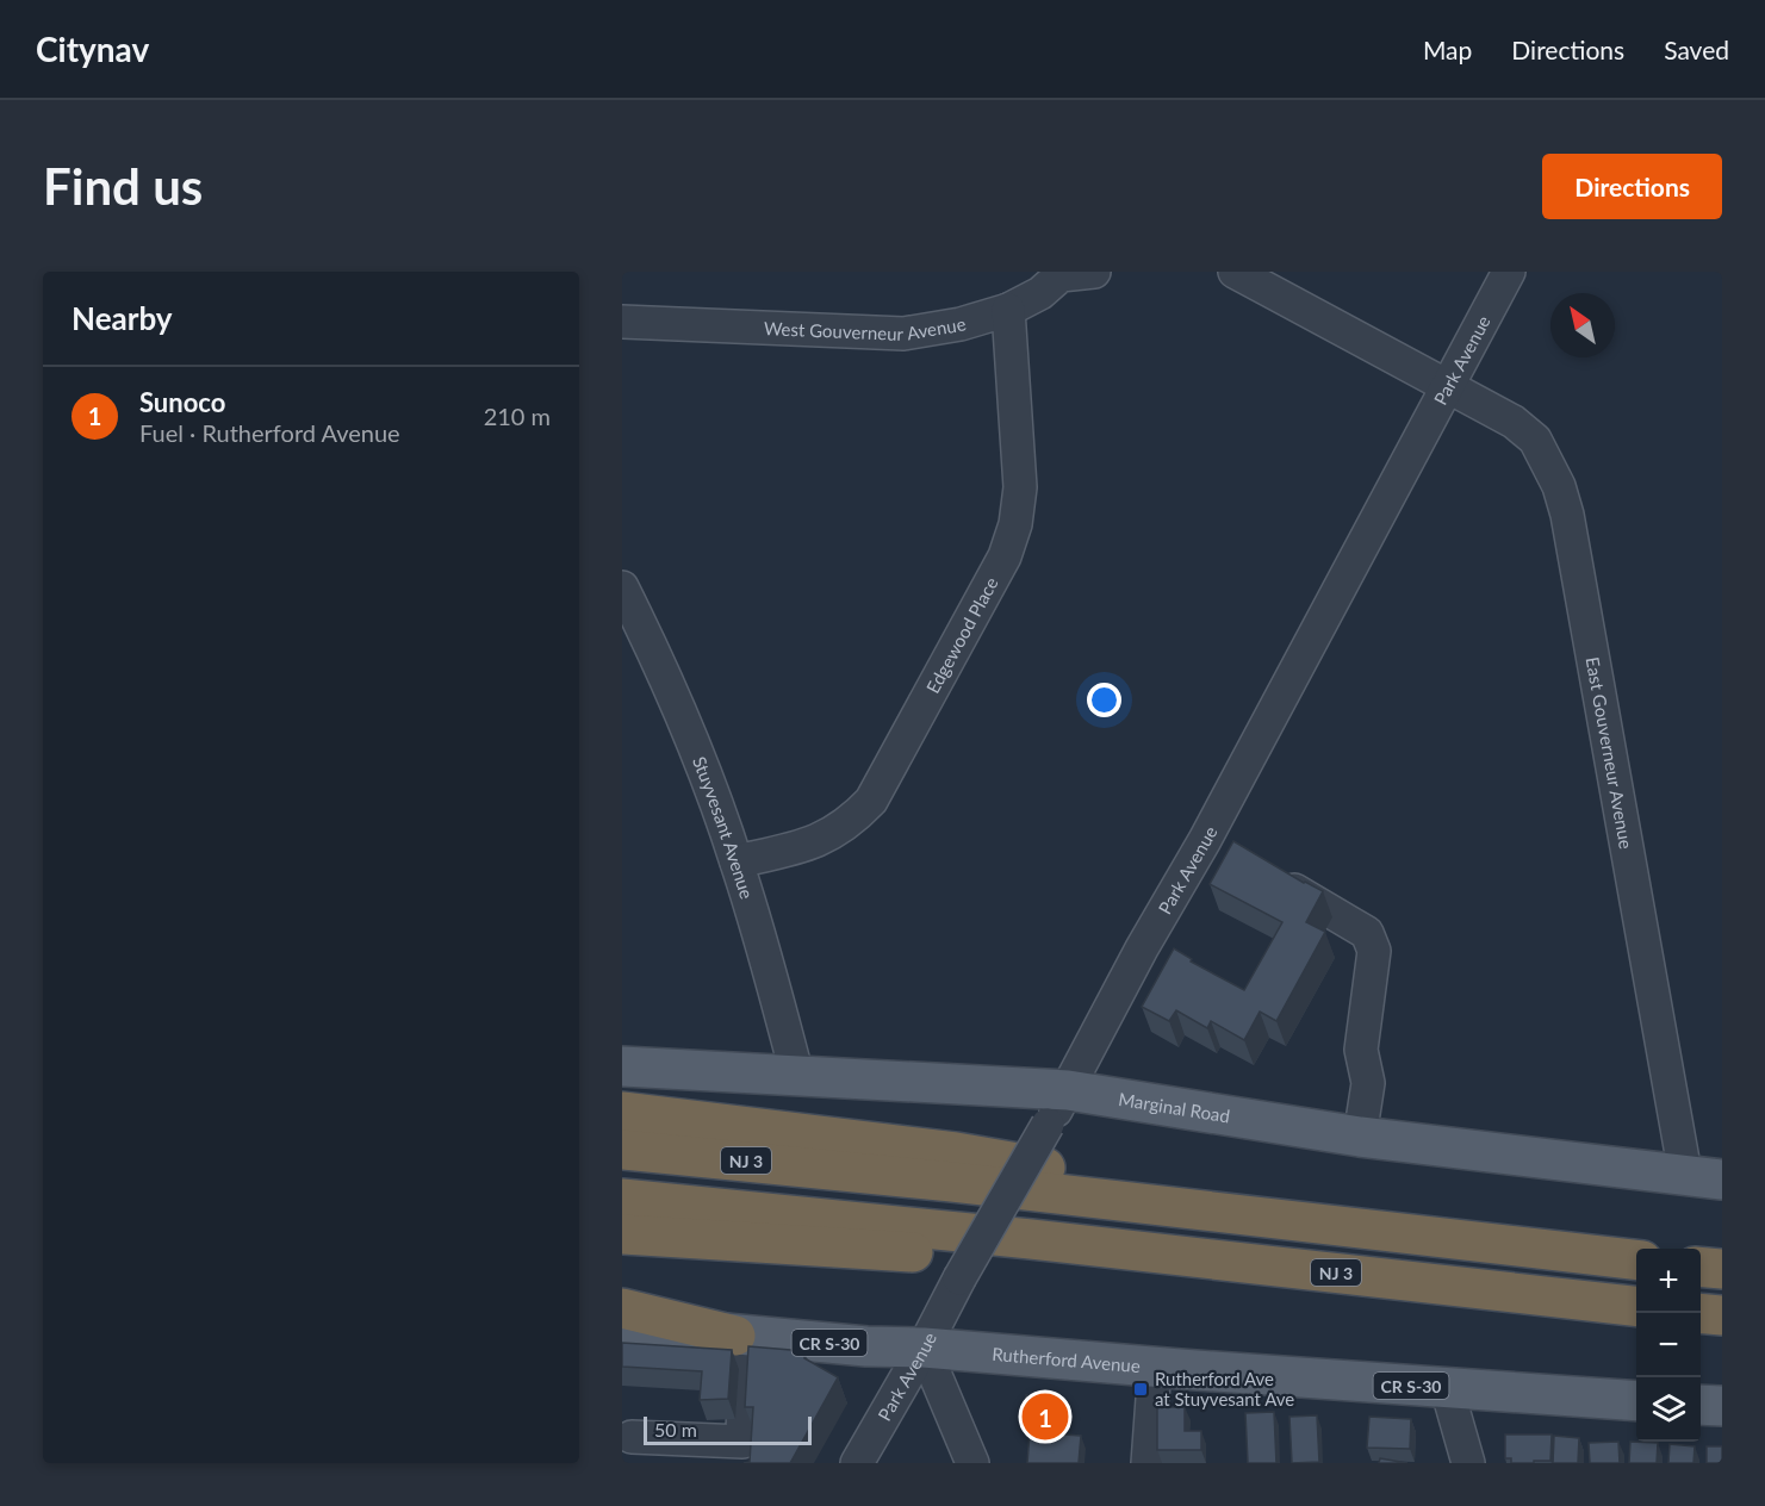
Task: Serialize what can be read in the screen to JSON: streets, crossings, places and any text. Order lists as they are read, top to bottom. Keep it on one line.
{"streets":{"highway":["NJ 3"],"main road":["Marginal Road","CR S-30","Rutherford Avenue"],"street":["West Gouverneur Avenue","Park Avenue","Edgewood Place","East Gouverneur Avenue","Stuyvesant Avenue"]},"crossings":[["West Gouverneur Avenue","Edgewood Place"],["Park Avenue","East Gouverneur Avenue"],["Park Avenue","Marginal Road"],["Park Avenue","Rutherford Avenue"],["Edgewood Place","Stuyvesant Avenue"],["East Gouverneur Avenue","Marginal Road"],["Stuyvesant Avenue","Marginal Road"]],"places":{"transit":["Rutherford Ave at Stuyvesant Ave"]},"scale_bar":"50 m","north":"top left","page":{"header":"Citynav","nav":["Map","Directions","Saved"],"buttons":"Directions","title":"Find us","heading":"Nearby","list":[{"mark":"1","name":"Sunoco","note":"Fuel · Rutherford Avenue","value":"210 m"}],"map_buttons":["+","−"],"pins":"1","scale":"50 m"}}
